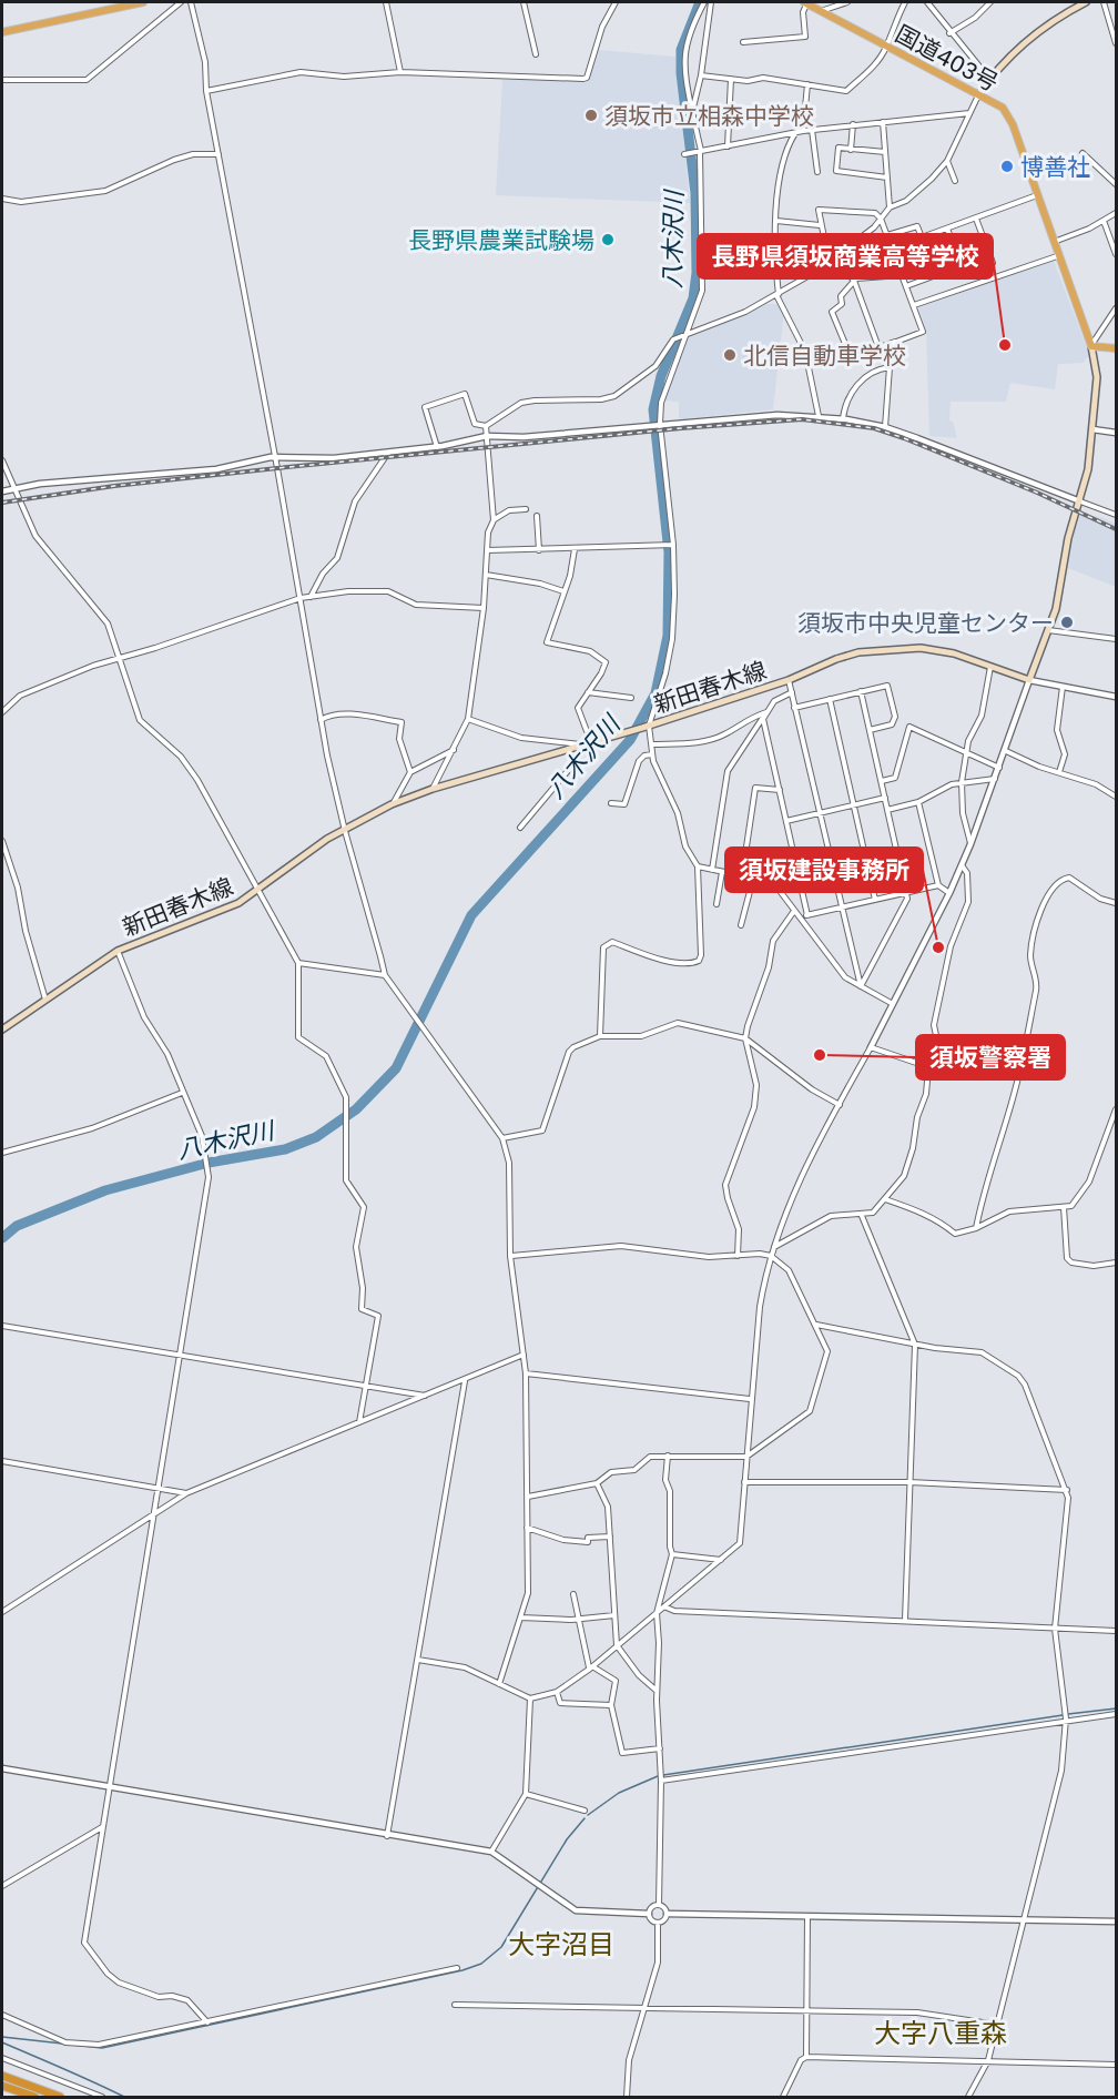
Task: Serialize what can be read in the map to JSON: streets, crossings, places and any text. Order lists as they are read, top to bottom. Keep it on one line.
{"streets":{"highway":["国道403号"],"main road":["新田春木線"]},"districts":["大字沼目","大字八重森"],"water":["八木沢川"],"places":["須坂市立相森中学校","博善社","長野県農業試験場","長野県須坂商業高等学校","北信自動車学校","須坂市中央児童センター","須坂建設事務所","須坂警察署"]}
